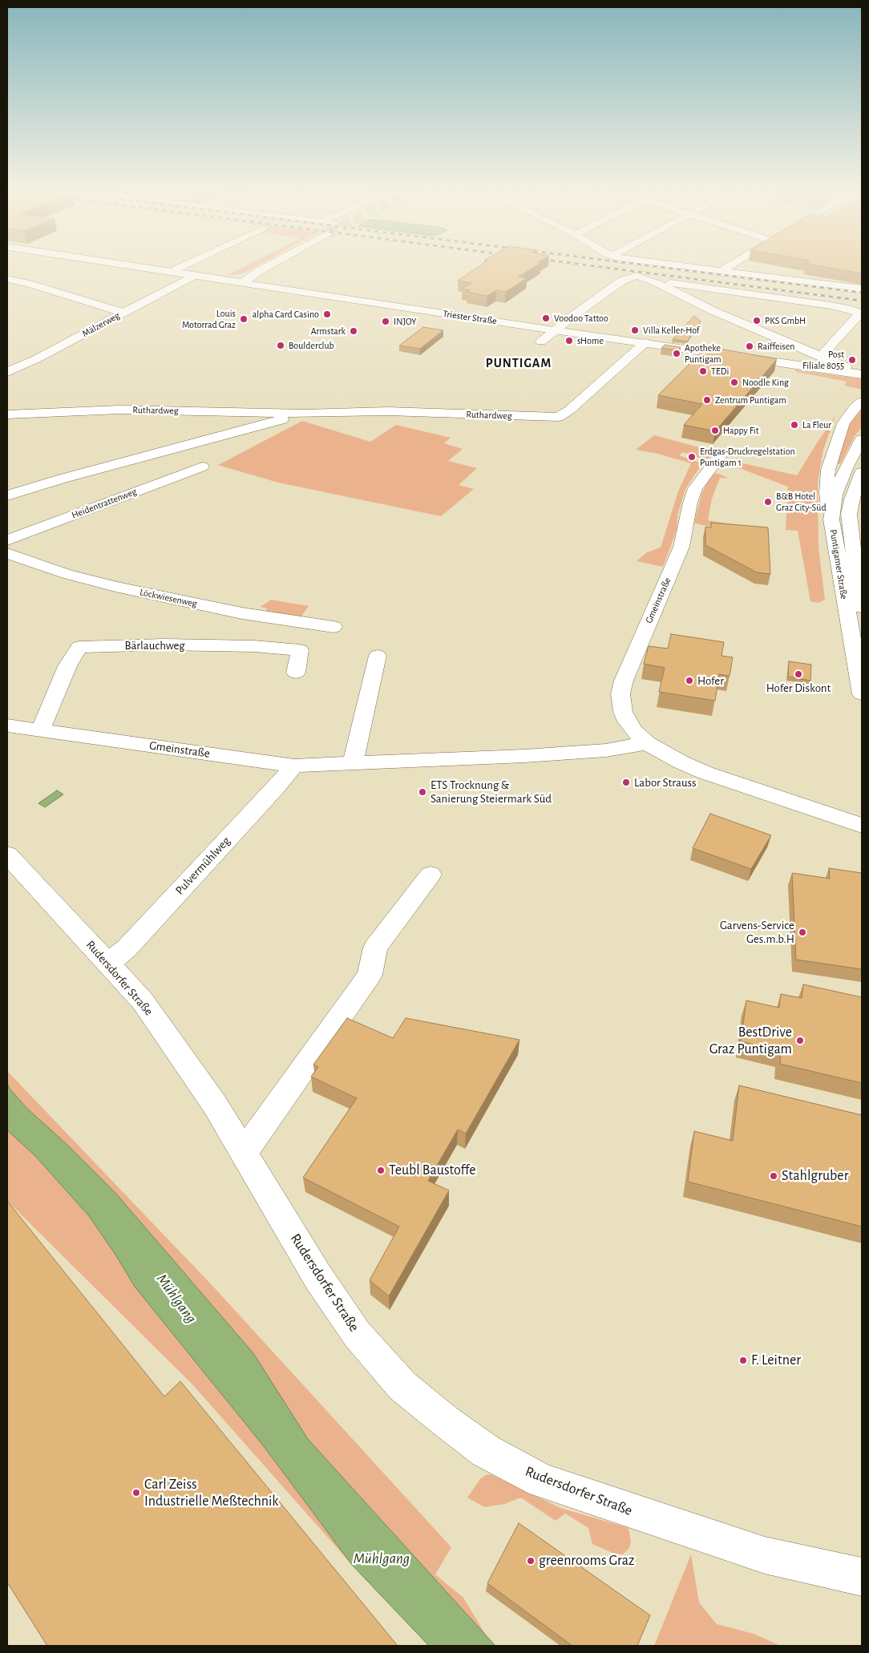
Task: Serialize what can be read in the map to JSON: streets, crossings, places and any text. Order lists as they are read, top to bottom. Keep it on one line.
{"streets":{"street":["Triester Straße","Mälzerweg","Ruthardweg","Heidentrattenweg","Puntigamer Straße","Löckwiesenweg","Gmeinstraße","Bärlauchweg","Pulvermühlweg","Rudersdorfer Straße"]},"crossings":[["Triester Straße","Mälzerweg"],["Triester Straße","Ruthardweg"],["Gmeinstraße","Bärlauchweg"],["Gmeinstraße","Pulvermühlweg"],["Pulvermühlweg","Rudersdorfer Straße"]],"districts":["PUNTIGAM"],"water":["Mühlgang"],"places":["alpha Card Casino","Voodoo Tattoo","Louis Motorrad Graz","PKS GmbH","INJOY","Villa Keller-Hof","Armstark","sHome","Boulderclub","Raiffeisen","Apotheke Puntigam","Post Filiale 8055","TEDi","Noodle King","Zentrum Puntigam","La Fleur","Happy Fit","Erdgas-Druckregelstation Puntigam 1","B&B Hotel Graz City-Süd","Hofer Diskont","Hofer","Labor Strauss","ETS Trocknung & Sanierung Steiermark Süd","Garvens-Service Ges.m.b.H","BestDrive Graz Puntigam","Teubl Baustoffe","Stahlgruber","F. Leitner","Carl Zeiss Industrielle Meßtechnik","greenrooms Graz"]}
